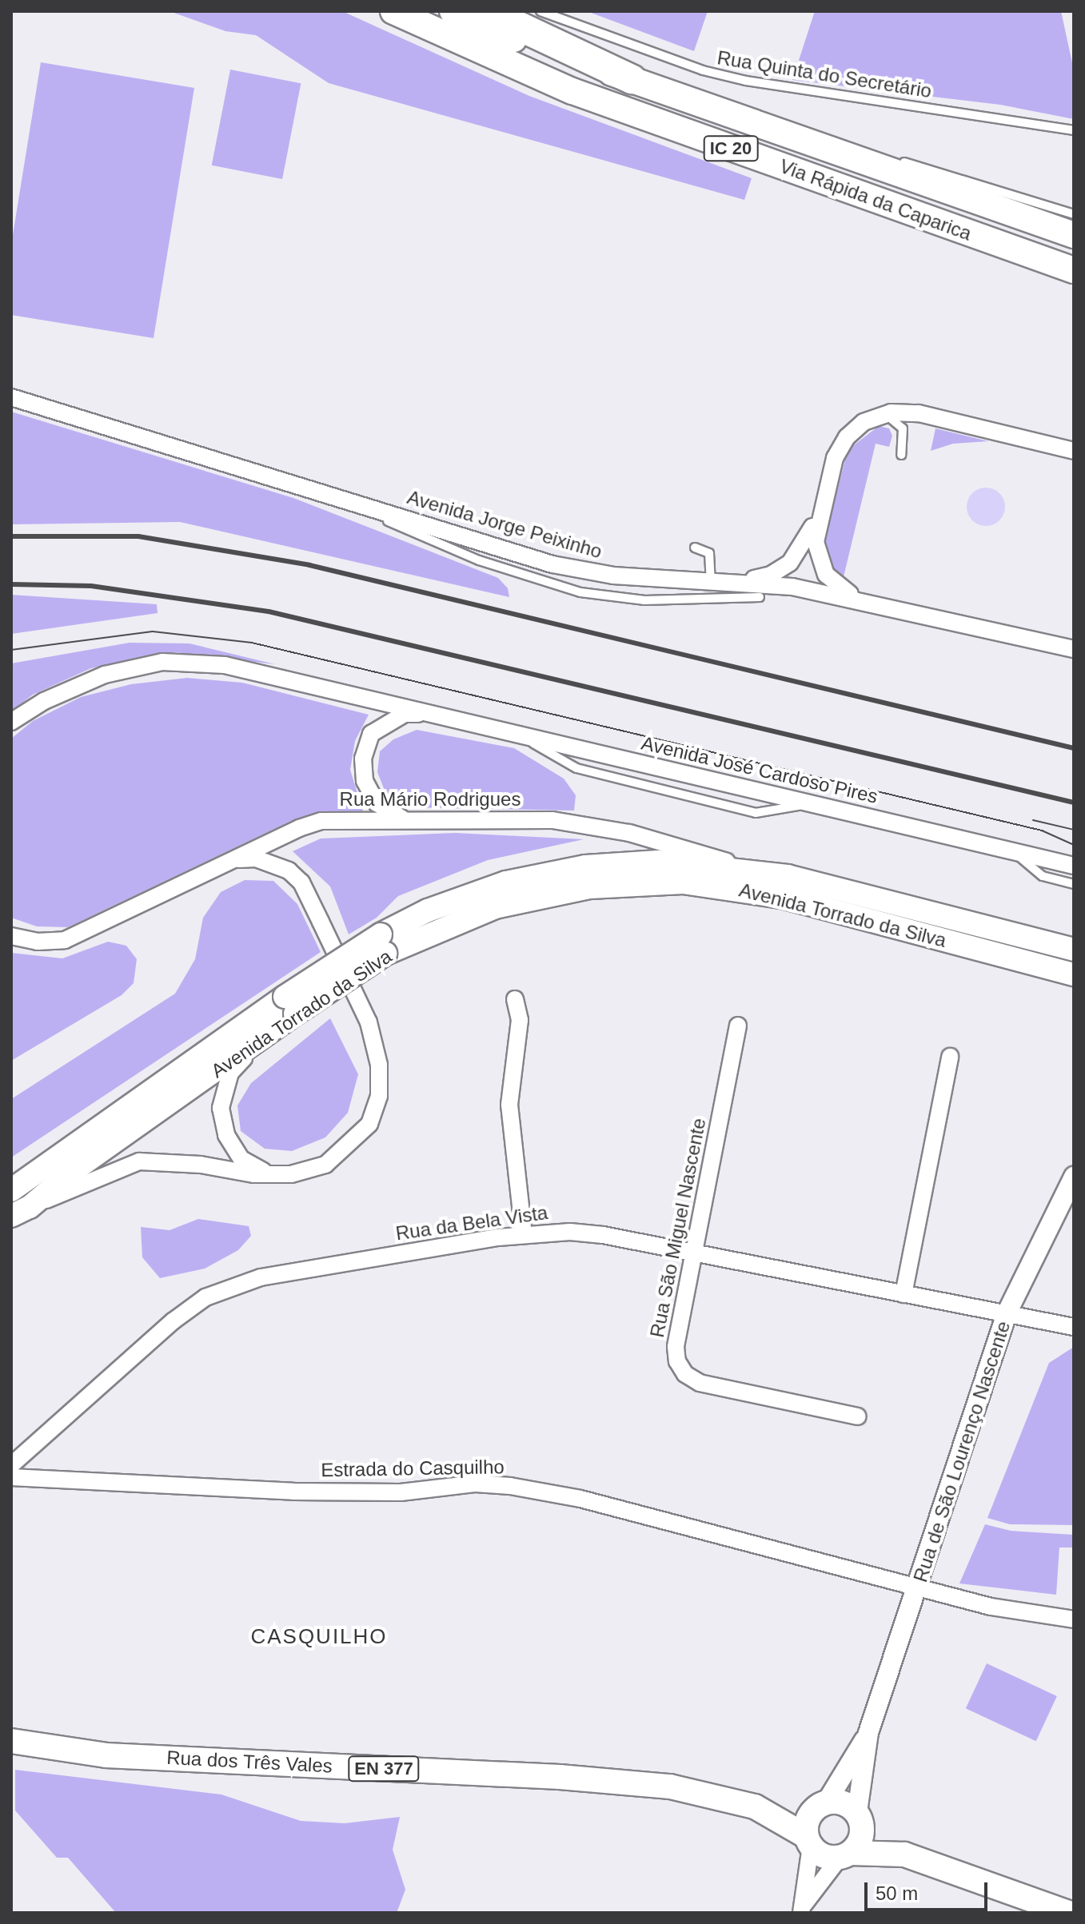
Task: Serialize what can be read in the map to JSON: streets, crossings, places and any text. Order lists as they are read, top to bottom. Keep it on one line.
{"streets":{"highway":["IC 20","Via Rápida da Caparica"],"main road":["Avenida Torrado da Silva","Rua dos Três Vales","EN 377"],"street":["Avenida Jorge Peixinho","Avenida José Cardoso Pires","Rua Mário Rodrigues","Rua da Bela Vista","Rua São Miguel Nascente","Rua de São Lourenço Nascente","Estrada do Casquilho"],"lane":["Rua Quinta do Secretário"]},"crossings":[["Avenida José Cardoso Pires","Rua Mário Rodrigues"],["Rua Mário Rodrigues","Avenida Torrado da Silva"],["Rua da Bela Vista","Rua São Miguel Nascente"],["Rua da Bela Vista","Rua de São Lourenço Nascente"],["Rua de São Lourenço Nascente","Estrada do Casquilho"],["Rua de São Lourenço Nascente","Rua dos Três Vales"]],"districts":["CASQUILHO"],"scale_bar":"50 m"}
